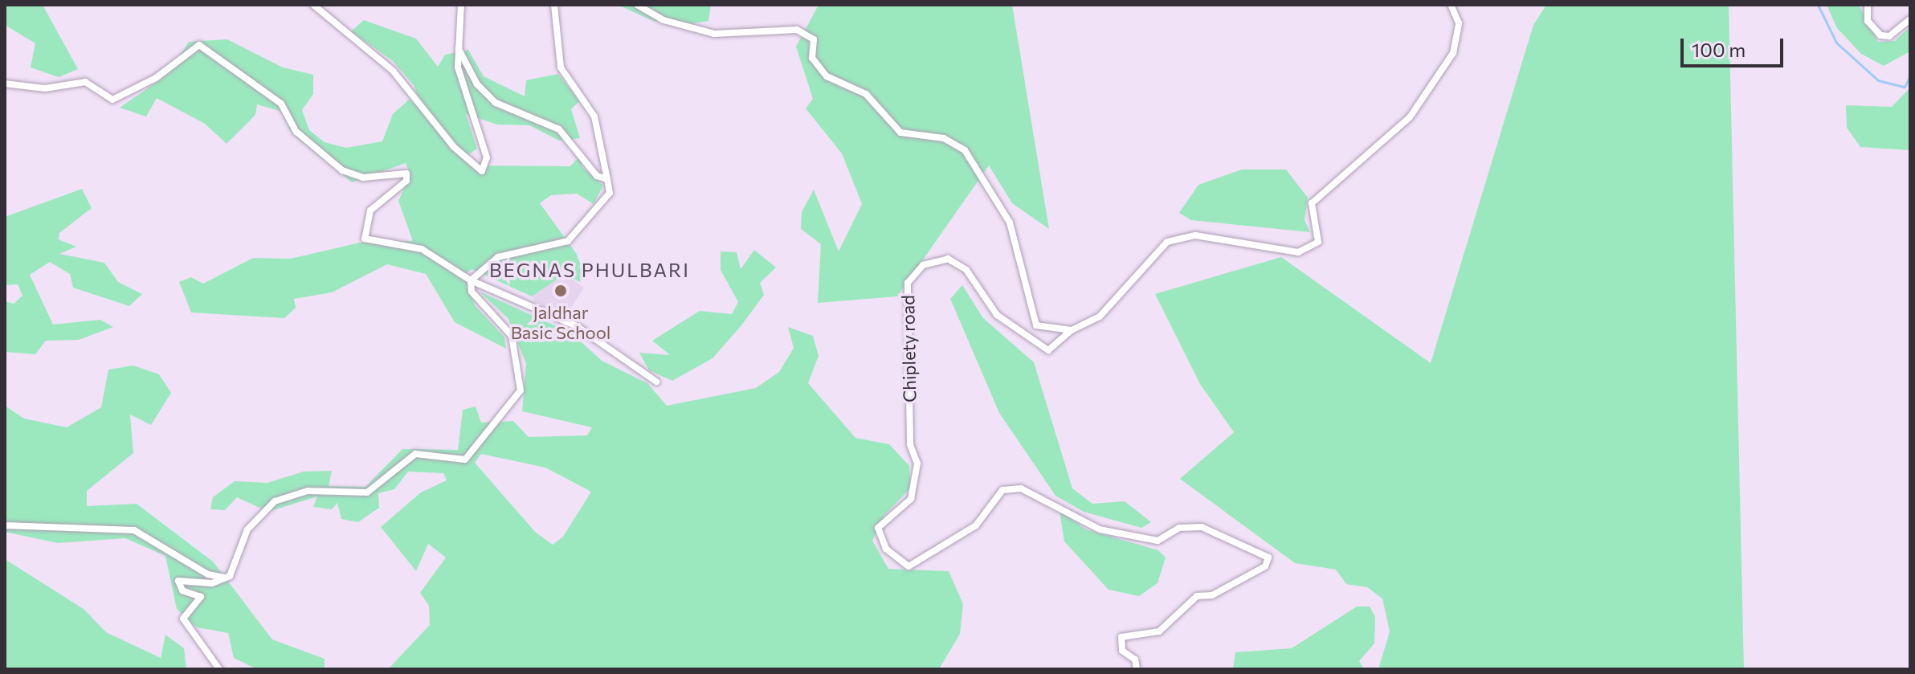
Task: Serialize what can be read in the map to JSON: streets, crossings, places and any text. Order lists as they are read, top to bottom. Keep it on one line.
{"streets":{"street":["Chiplety road"]},"districts":["BEGNAS PHULBARI"],"places":["Jaldhar Basic School"],"scale_bar":"100 m"}
